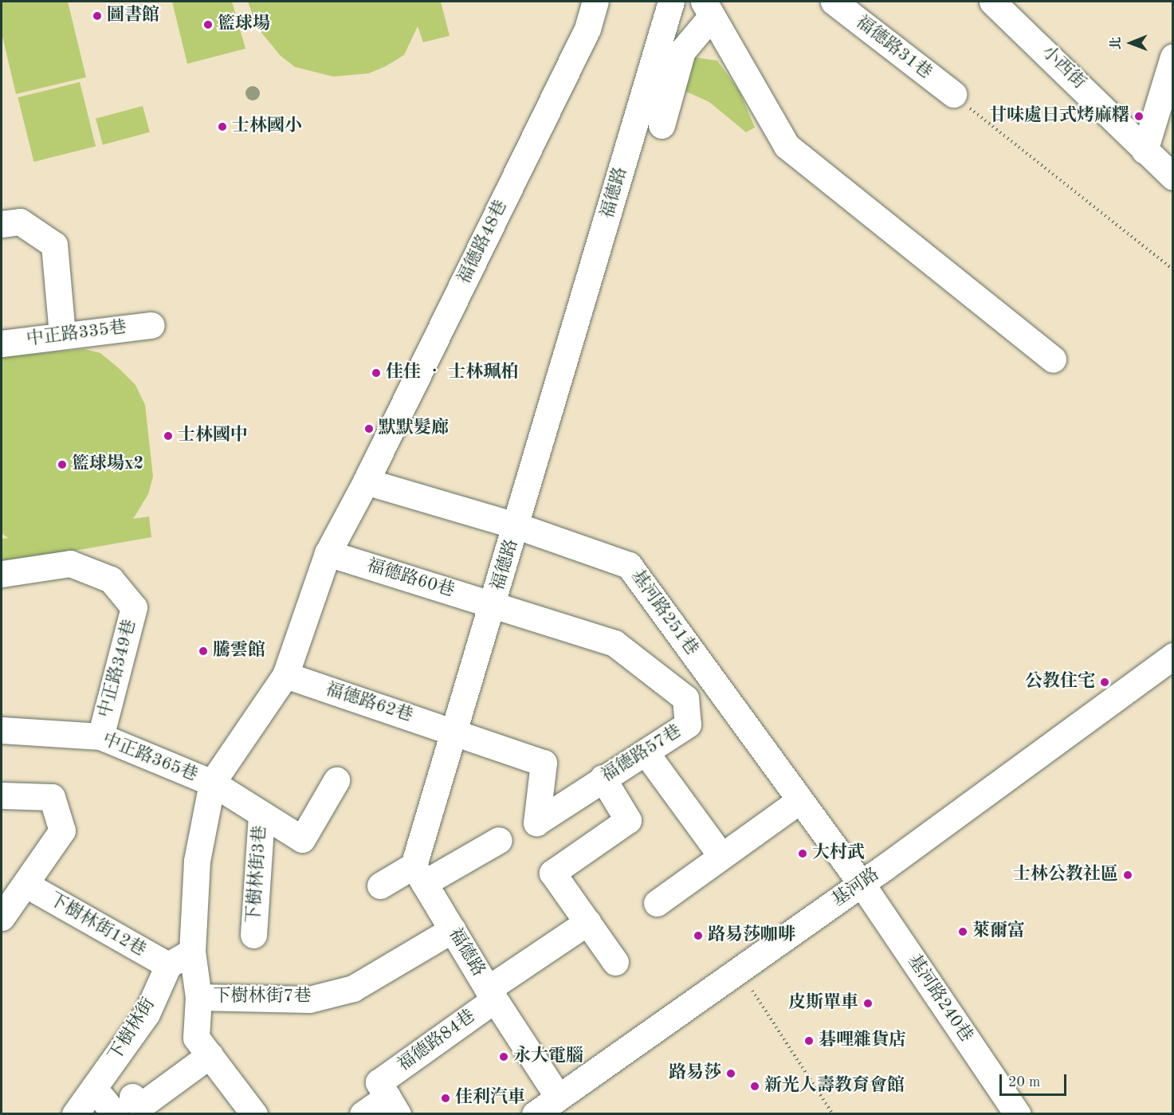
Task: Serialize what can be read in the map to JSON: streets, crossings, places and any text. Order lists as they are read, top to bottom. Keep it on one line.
{"streets":{"street":["福德路31巷","小西街","福德路","福德路48巷","中正路335巷","福德路60巷","基河路251巷","中正路349巷","福德路62巷","福德路57巷","中正路365巷","下樹林街3巷","基河路","下樹林街12巷","下樹林街7巷","基河路240巷","下樹林街","福德路84巷"]},"crossings":[["福德路","福德路60巷"],["福德路","基河路251巷"],["福德路","福德路62巷"],["福德路","福德路57巷"],["福德路","基河路"],["福德路","下樹林街7巷"],["福德路","福德路84巷"],["福德路48巷","基河路251巷"],["福德路60巷","福德路57巷"],["基河路251巷","基河路"],["基河路251巷","基河路240巷"],["中正路349巷","中正路365巷"],["福德路62巷","福德路57巷"],["中正路365巷","下樹林街3巷"],["基河路","基河路240巷"],["下樹林街12巷","下樹林街"]],"places":["圖書館","籃球場","甘味處日式烤麻糬","士林國小","佳佳 ‧ 士林珮柏","默默髮廊","士林國中","籃球場x2","騰雲館","公教住宅","大村武","士林公教社區","萊爾富","路易莎咖啡","皮斯單車","碁哩雜貨店","永大電腦","路易莎","新光人壽教育會館","佳利汽車"],"scale_bar":"20 m","north":"left"}
